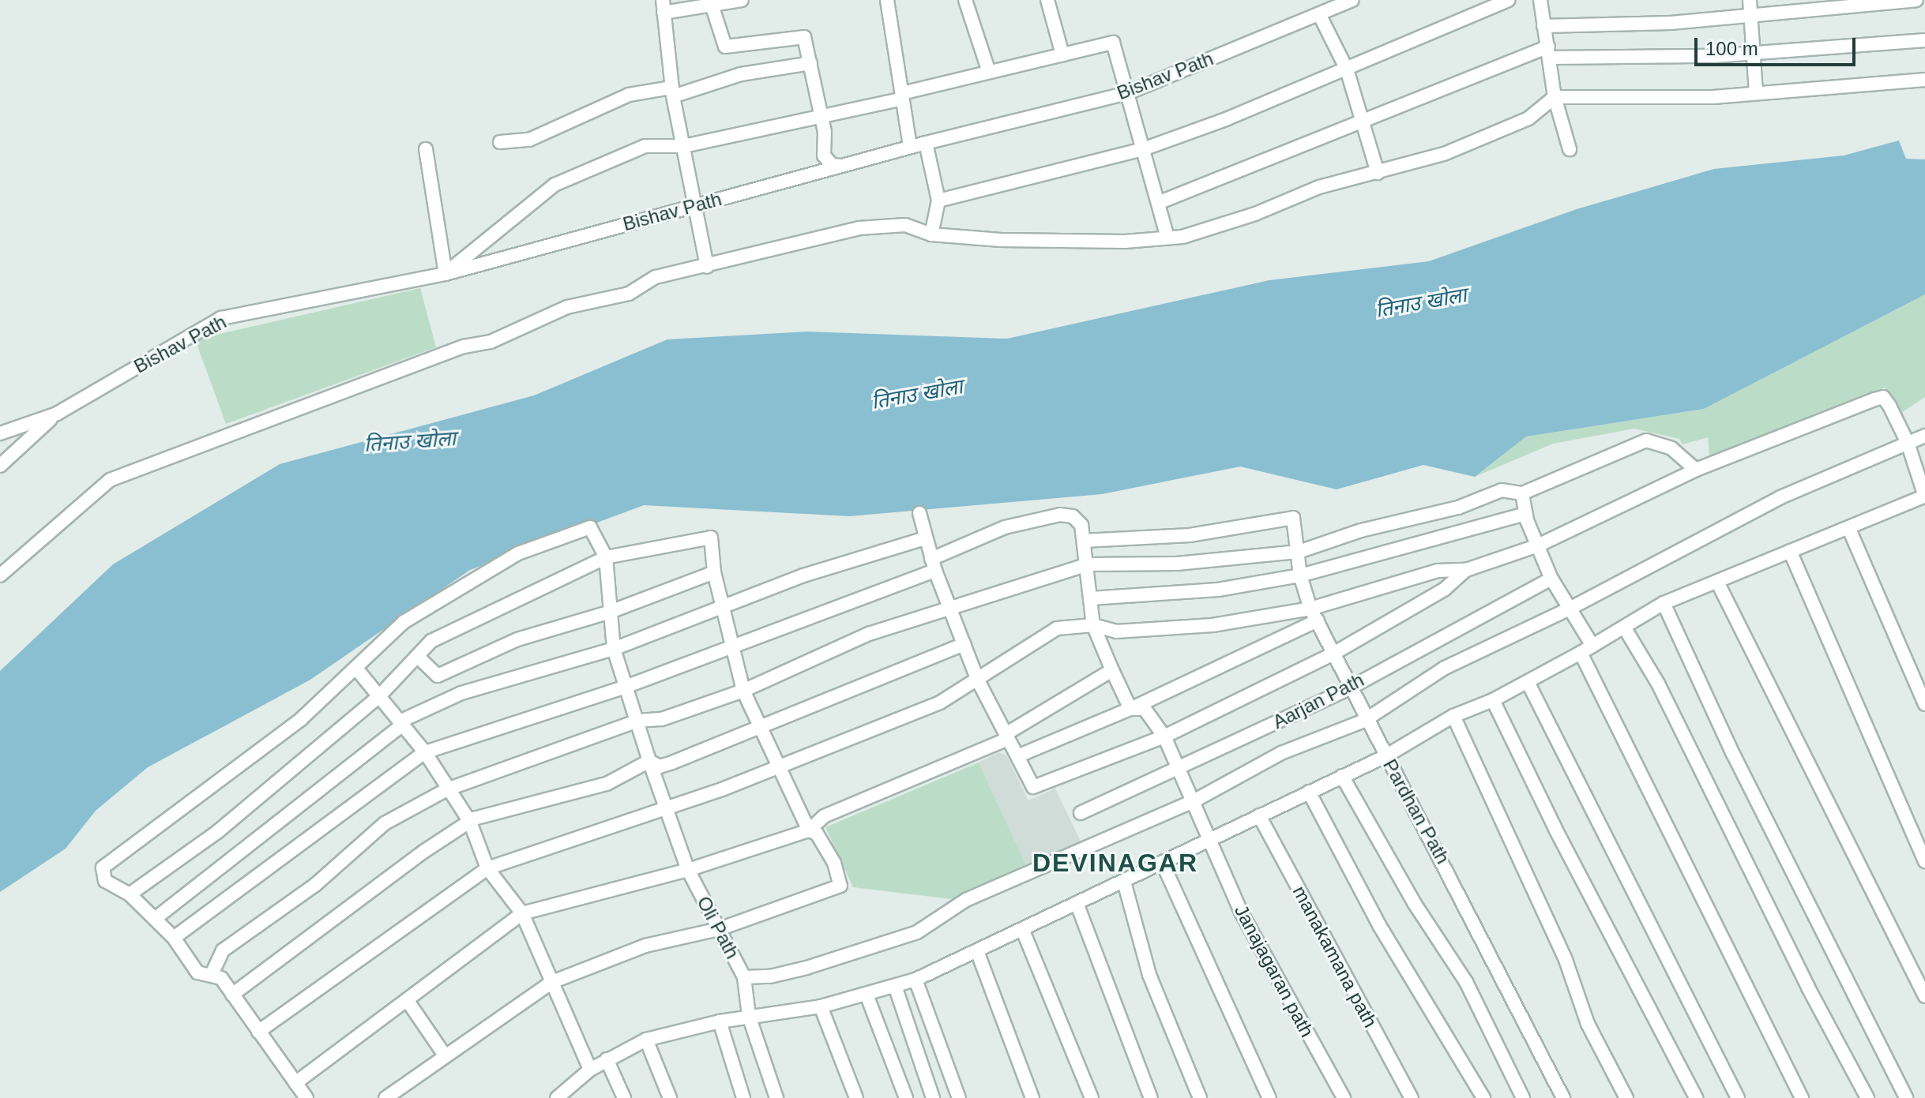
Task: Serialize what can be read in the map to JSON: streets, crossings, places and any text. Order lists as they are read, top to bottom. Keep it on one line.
{"streets":{"street":["Bishav Path","Aarjan Path","Pardhan Path","Oli Path","manakamana path","Janajagaran path"]},"crossings":[["Aarjan Path","Pardhan Path"],["Aarjan Path","Janajagaran path"]],"districts":["DEVINAGAR"],"water":["तिनाउ खोला"],"scale_bar":"100 m"}
